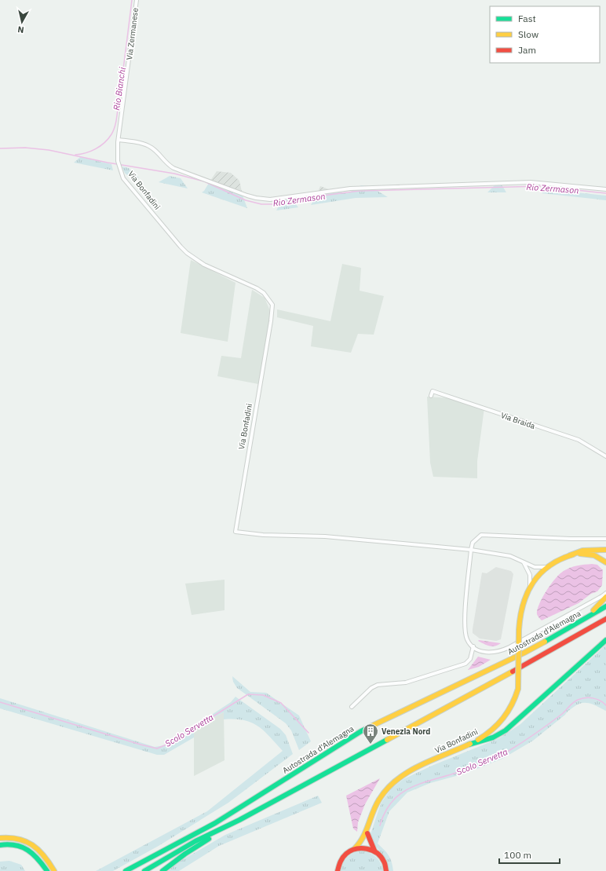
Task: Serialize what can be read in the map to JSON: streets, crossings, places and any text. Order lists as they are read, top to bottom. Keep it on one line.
{"streets":{"main road":["Via Bonfadini","Autostrada d'Alemagna"],"street":["Via Zermanese","Via Braida"]},"crossings":[["Via Zermanese","Via Bonfadini"]],"water":["Rio Bianchi","Rio Zermason","Scolo Servetta"],"places":{"building":["Venezia Nord"]},"legend":["Fast","Slow","Jam"],"scale_bar":"100 m","north":"bottom"}
